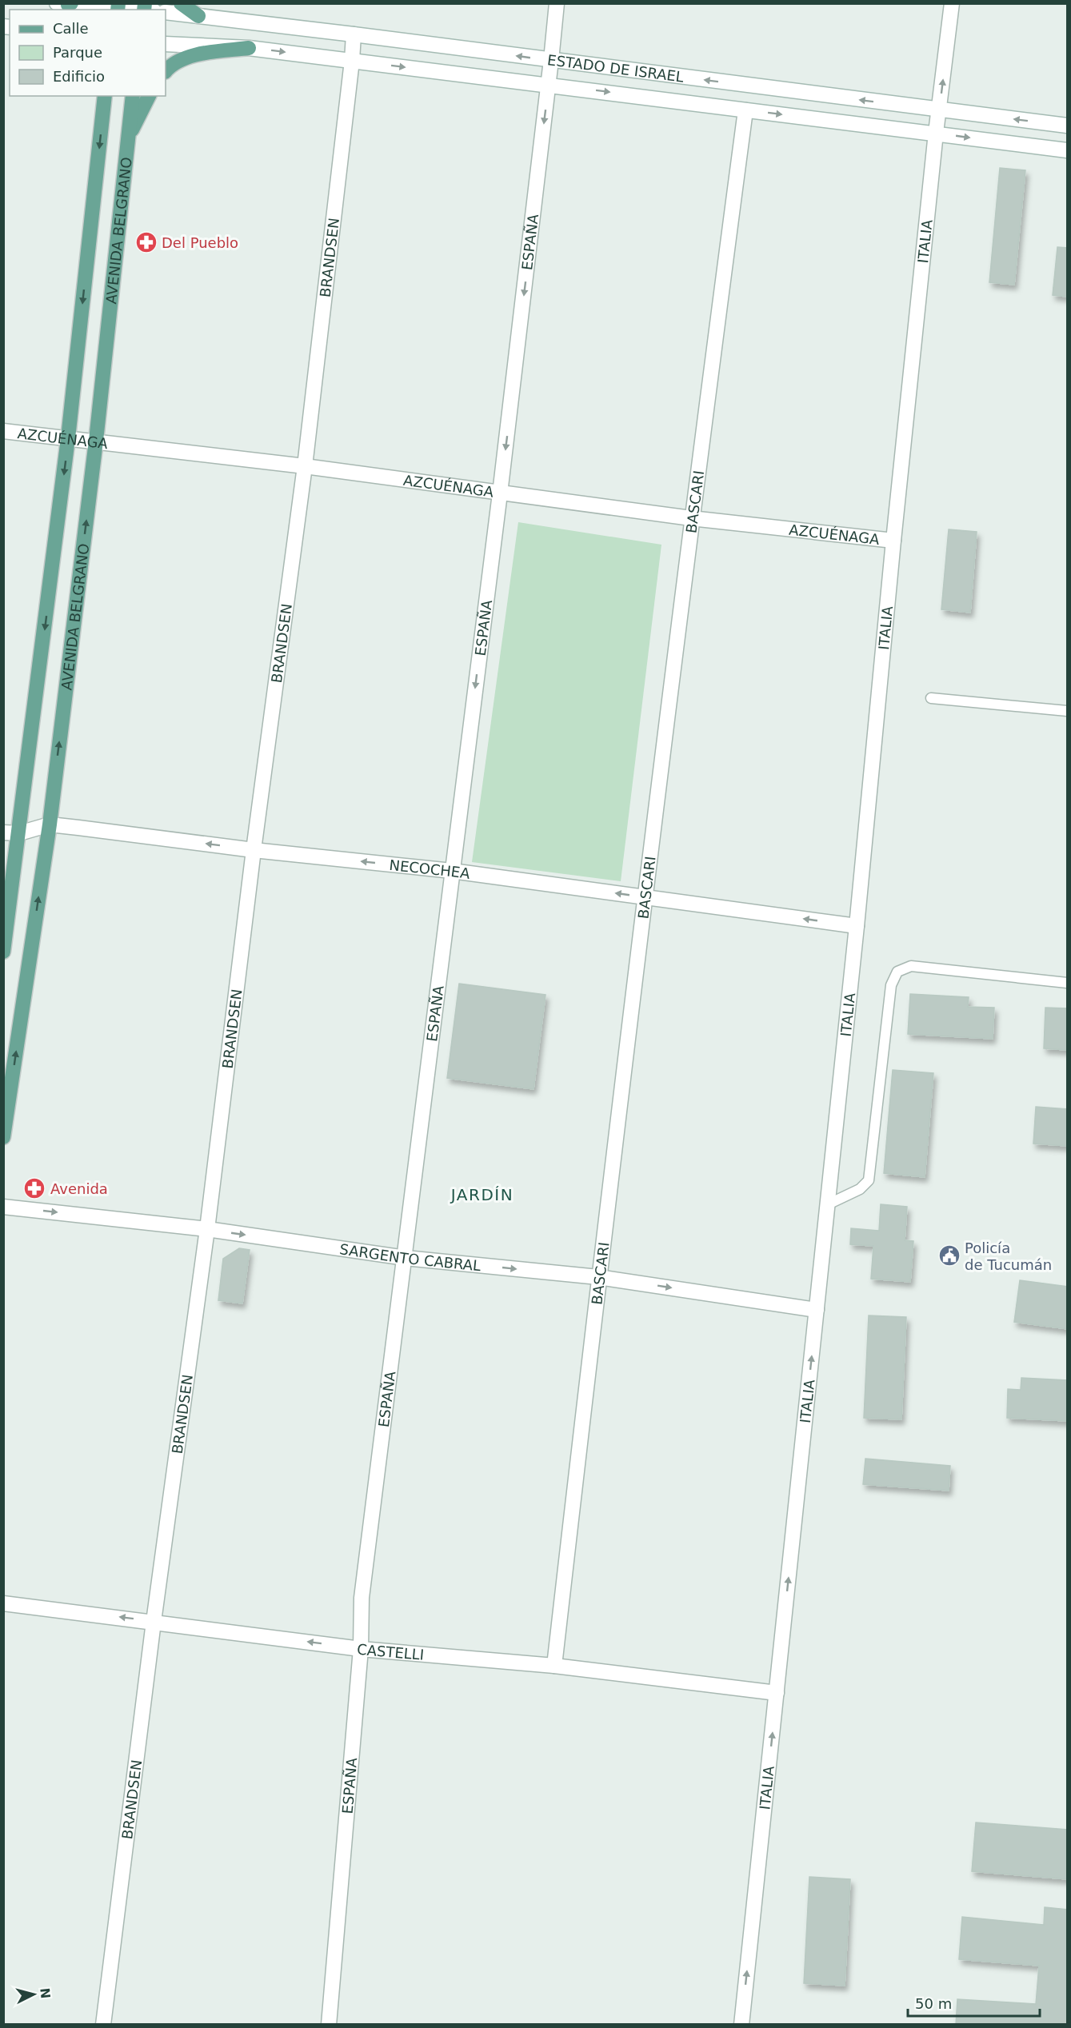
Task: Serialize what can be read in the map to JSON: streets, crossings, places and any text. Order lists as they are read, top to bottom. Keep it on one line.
{"streets":{"main road":["AVENIDA BELGRANO"],"street":["ESTADO DE ISRAEL","ITALIA","ESPAÑA","BRANDSEN","AZCUÉNAGA","BASCARI","NECOCHEA","SARGENTO CABRAL","CASTELLI"]},"crossings":[["ESTADO DE ISRAEL","ITALIA"],["ESTADO DE ISRAEL","ESPAÑA"],["ESTADO DE ISRAEL","BRANDSEN"],["ESTADO DE ISRAEL","BASCARI"],["AVENIDA BELGRANO","AZCUÉNAGA"],["AVENIDA BELGRANO","NECOCHEA"],["ITALIA","AZCUÉNAGA"],["ITALIA","NECOCHEA"],["ITALIA","SARGENTO CABRAL"],["ITALIA","CASTELLI"],["ESPAÑA","AZCUÉNAGA"],["ESPAÑA","NECOCHEA"],["ESPAÑA","SARGENTO CABRAL"],["ESPAÑA","CASTELLI"],["BRANDSEN","AZCUÉNAGA"],["BRANDSEN","NECOCHEA"],["BRANDSEN","SARGENTO CABRAL"],["BRANDSEN","CASTELLI"],["AZCUÉNAGA","BASCARI"],["BASCARI","NECOCHEA"],["BASCARI","SARGENTO CABRAL"],["BASCARI","CASTELLI"]],"one_way":["ITALIA","ESPAÑA","NECOCHEA","SARGENTO CABRAL","CASTELLI"],"districts":["JARDÍN"],"places":{"pharmacy":["Del Pueblo","Avenida"],"public building":["Policía de Tucumán"]},"legend":["Calle","Parque","Edificio"],"scale_bar":"50 m","north":"right"}
